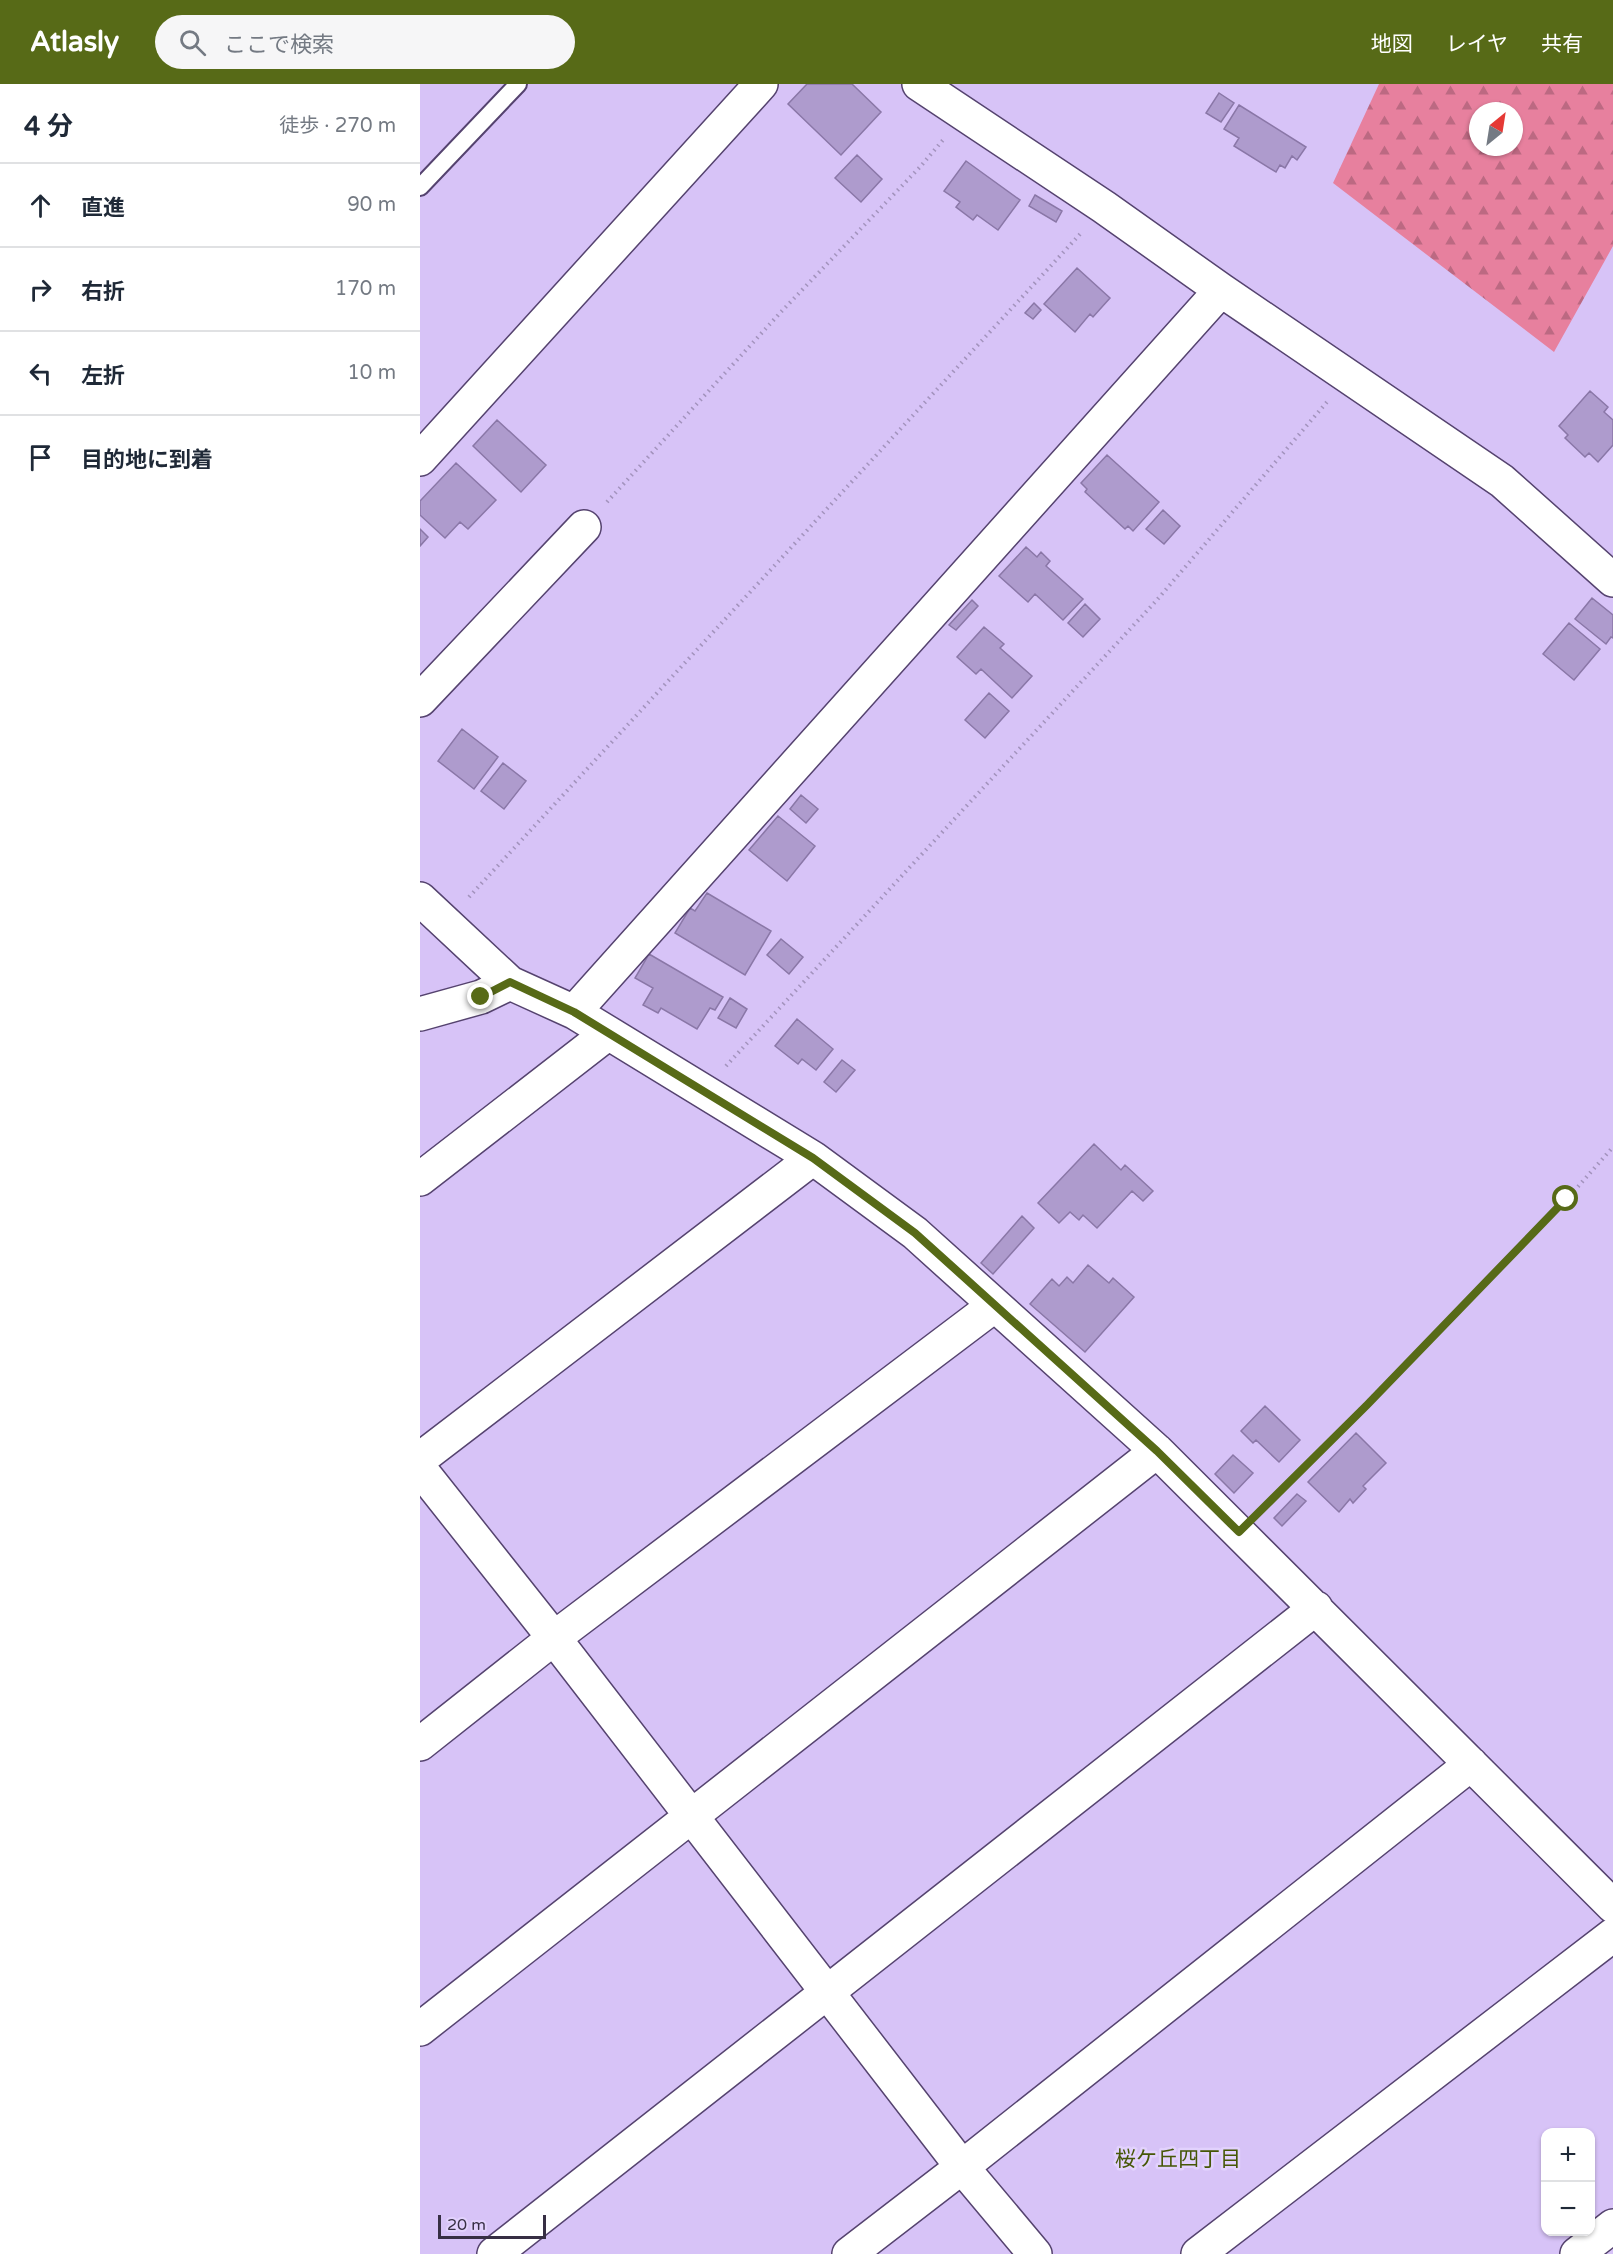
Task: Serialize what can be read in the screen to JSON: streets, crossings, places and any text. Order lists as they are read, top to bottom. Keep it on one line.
{"districts":["桜ケ丘四丁目"],"scale_bar":"20 m","north":"top right","page":{"header":"Atlasly","search":"ここで検索","nav":["地図","レイヤ","共有"],"heading":["4 分","徒歩 · 270 m"],"list":[["直進","90 m"],["右折","170 m"],["左折","10 m"],"目的地に到着"],"map_buttons":["+","−"],"scale":"20 m"}}
